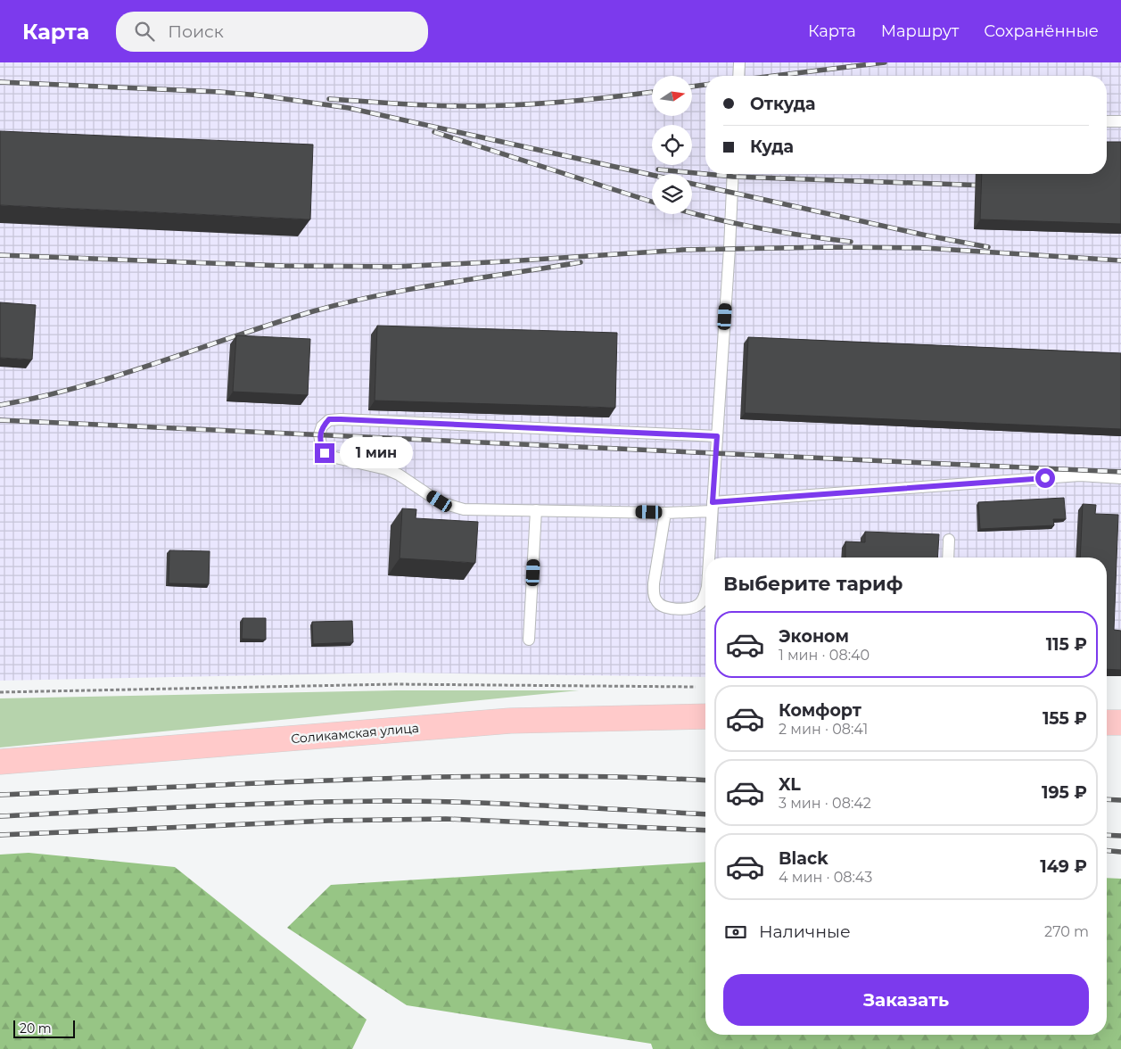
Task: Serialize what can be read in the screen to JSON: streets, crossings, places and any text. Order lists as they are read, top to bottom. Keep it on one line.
{"streets":{"main road":["Соликамская улица"]},"scale_bar":"20 m","north":"right","page":{"header":"Карта","search":"Поиск","nav":["Карта","Маршрут","Сохранённые"],"banner":["Откуда","Куда"],"bubble":"1 мин","heading":"Выберите тариф","list":[{"name":"Эконом","note":"1 мин · 08:40","value":"115 ₽"},{"name":"Комфорт","note":"2 мин · 08:41","value":"155 ₽"},{"name":"XL","note":"3 мин · 08:42","value":"195 ₽"},{"name":"Black","note":"4 мин · 08:43","value":"149 ₽"}],"pay":["Наличные","270 m"],"buttons":"Заказать","scale":"20 m"}}
